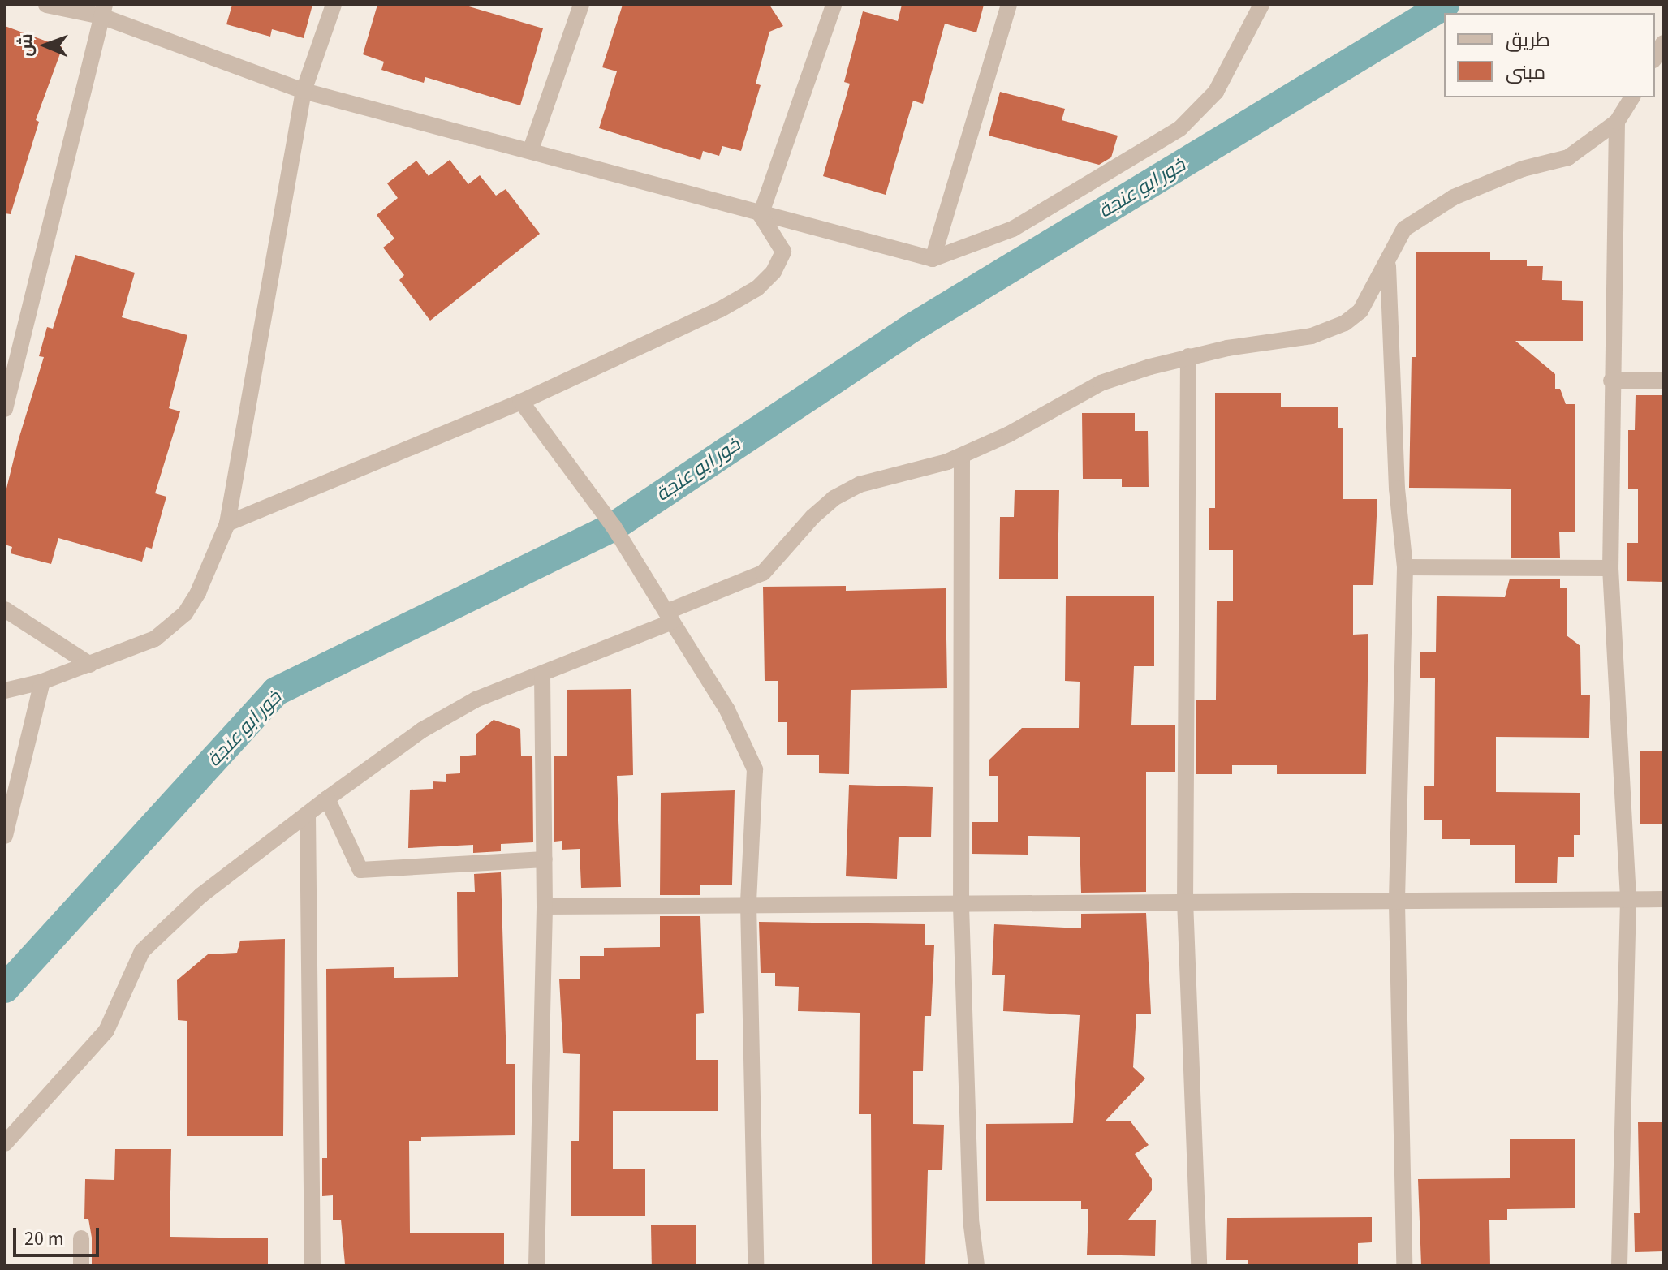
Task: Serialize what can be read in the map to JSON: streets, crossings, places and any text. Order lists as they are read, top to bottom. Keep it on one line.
{"water":["خور ابو عنجة"],"legend":["طريق","مبنى"],"scale_bar":"20 m","north":"left"}
